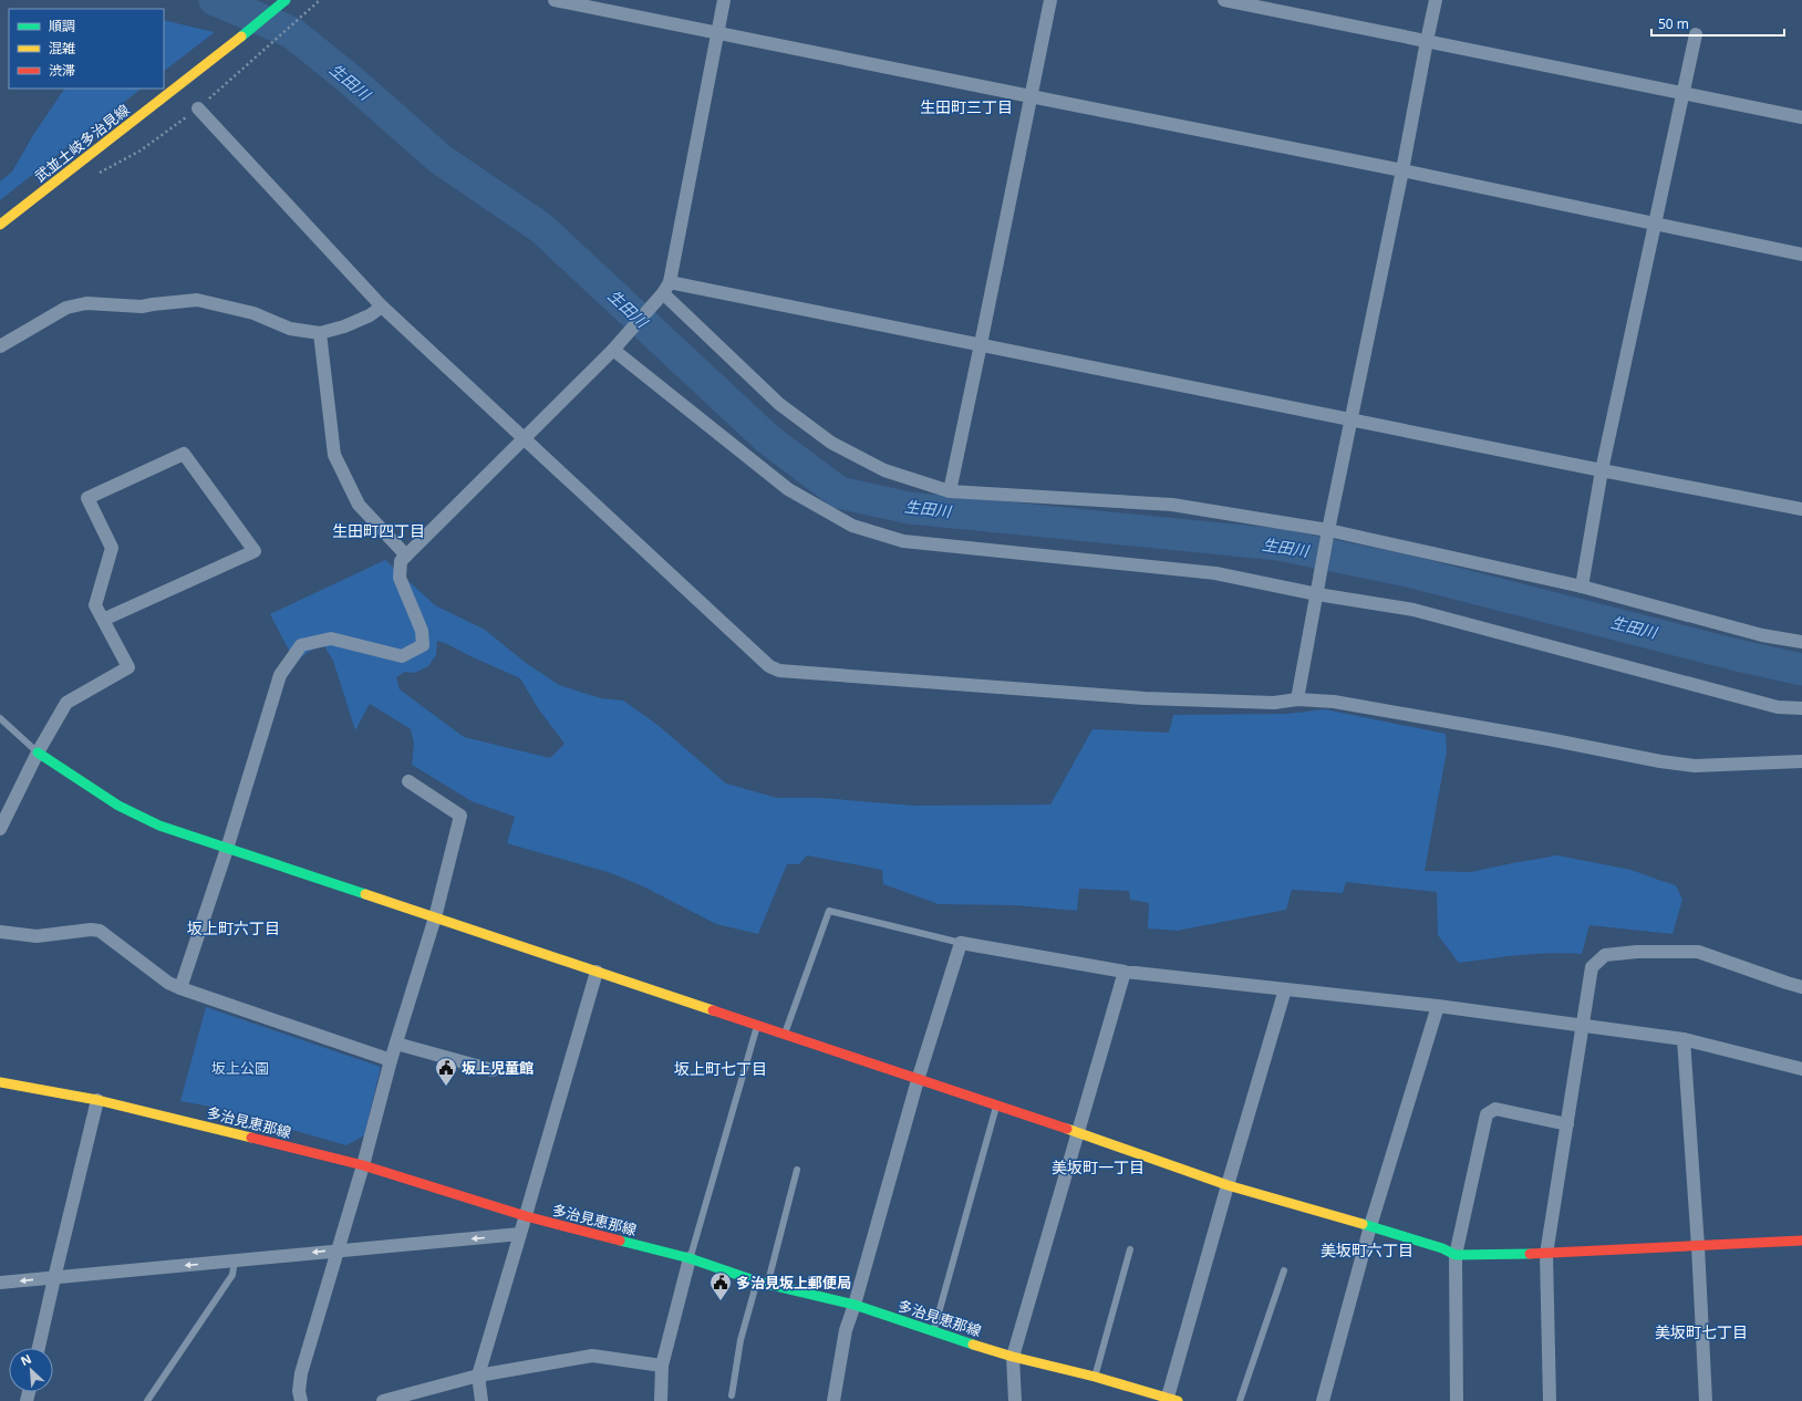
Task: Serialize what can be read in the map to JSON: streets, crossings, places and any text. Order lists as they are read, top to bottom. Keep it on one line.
{"streets":{"street":["武並土岐多治見線","多治見恵那線"]},"districts":["生田町三丁目","生田町四丁目","坂上町六丁目","坂上町七丁目","美坂町一丁目","美坂町六丁目","美坂町七丁目"],"water":["生田川"],"parks":["坂上公園"],"places":{"public building":["坂上児童館","多治見坂上郵便局"]},"legend":["順調","混雑","渋滞"],"scale_bar":"50 m","north":"top left"}
